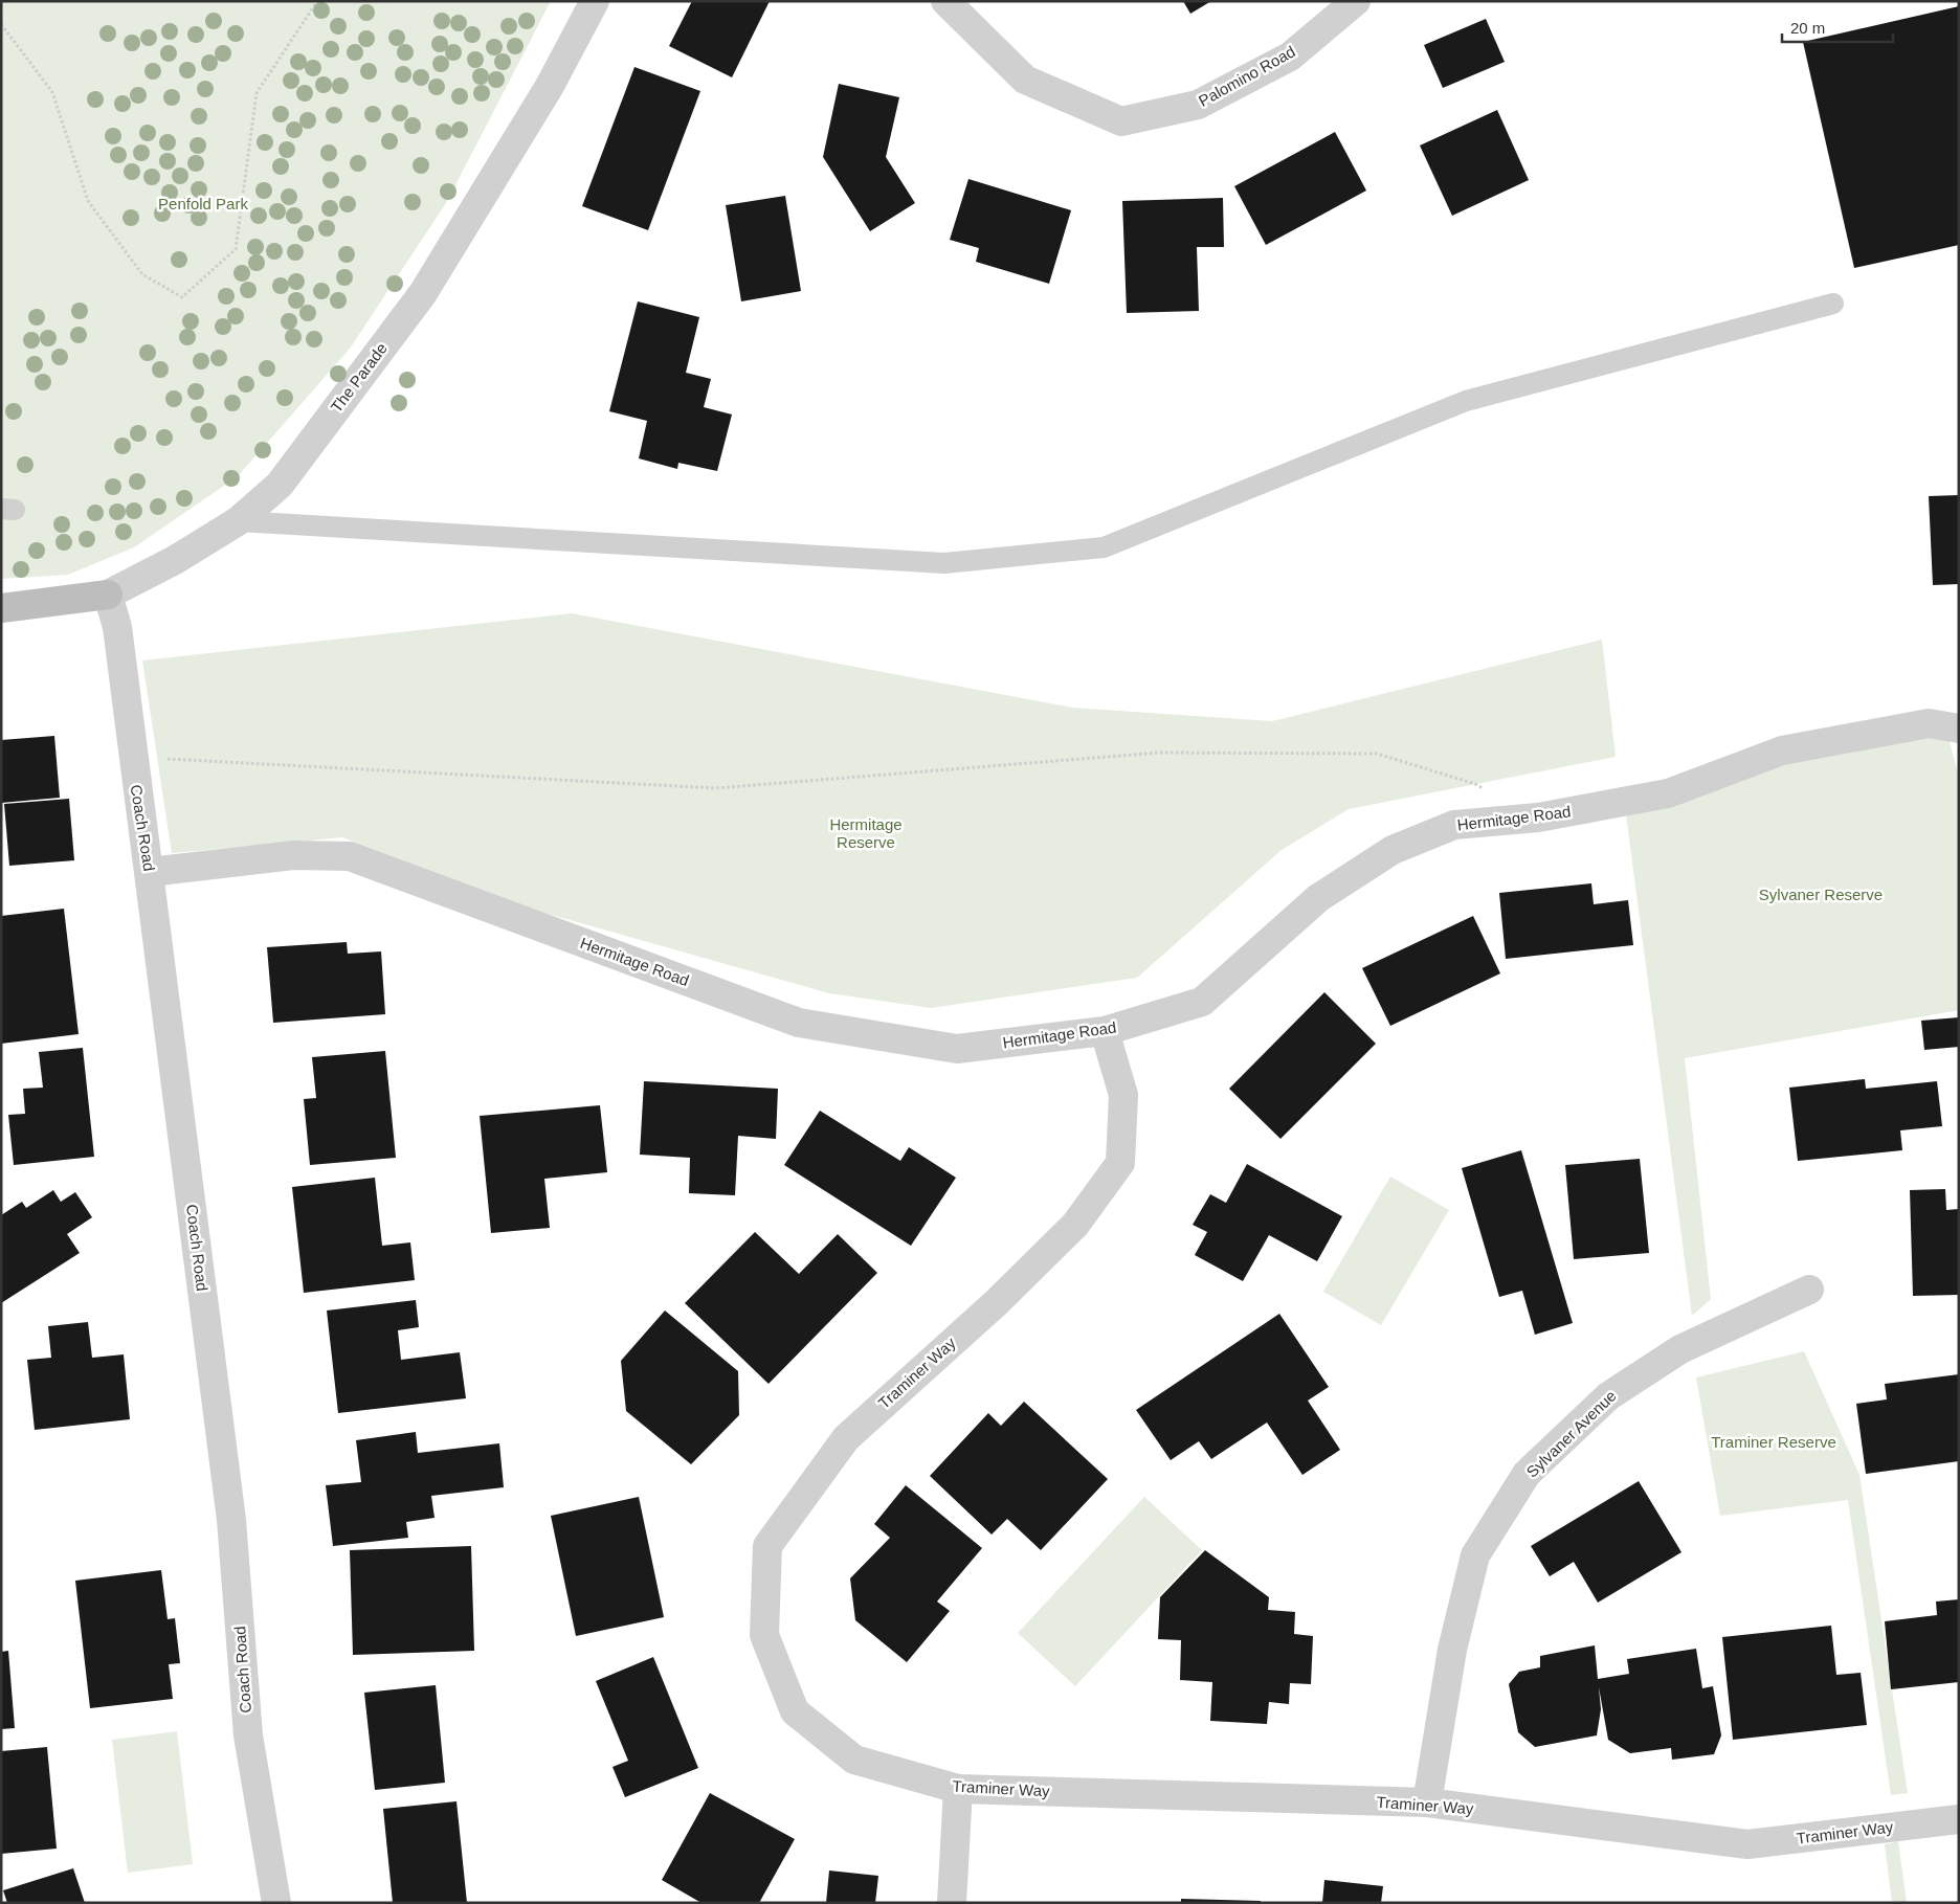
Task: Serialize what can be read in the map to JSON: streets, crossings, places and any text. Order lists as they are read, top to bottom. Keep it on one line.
{"streets":{"main road":["The Parade"],"street":["Palomino Road","Hermitage Road","Coach Road","Traminer Way","Sylvaner Avenue"]},"crossings":[["The Parade","Coach Road"],["Hermitage Road","Coach Road"],["Hermitage Road","Traminer Way"],["Traminer Way","Sylvaner Avenue"]],"parks":["Penfold Park","Hermitage Reserve","Sylvaner Reserve","Traminer Reserve"],"scale_bar":"20 m"}
